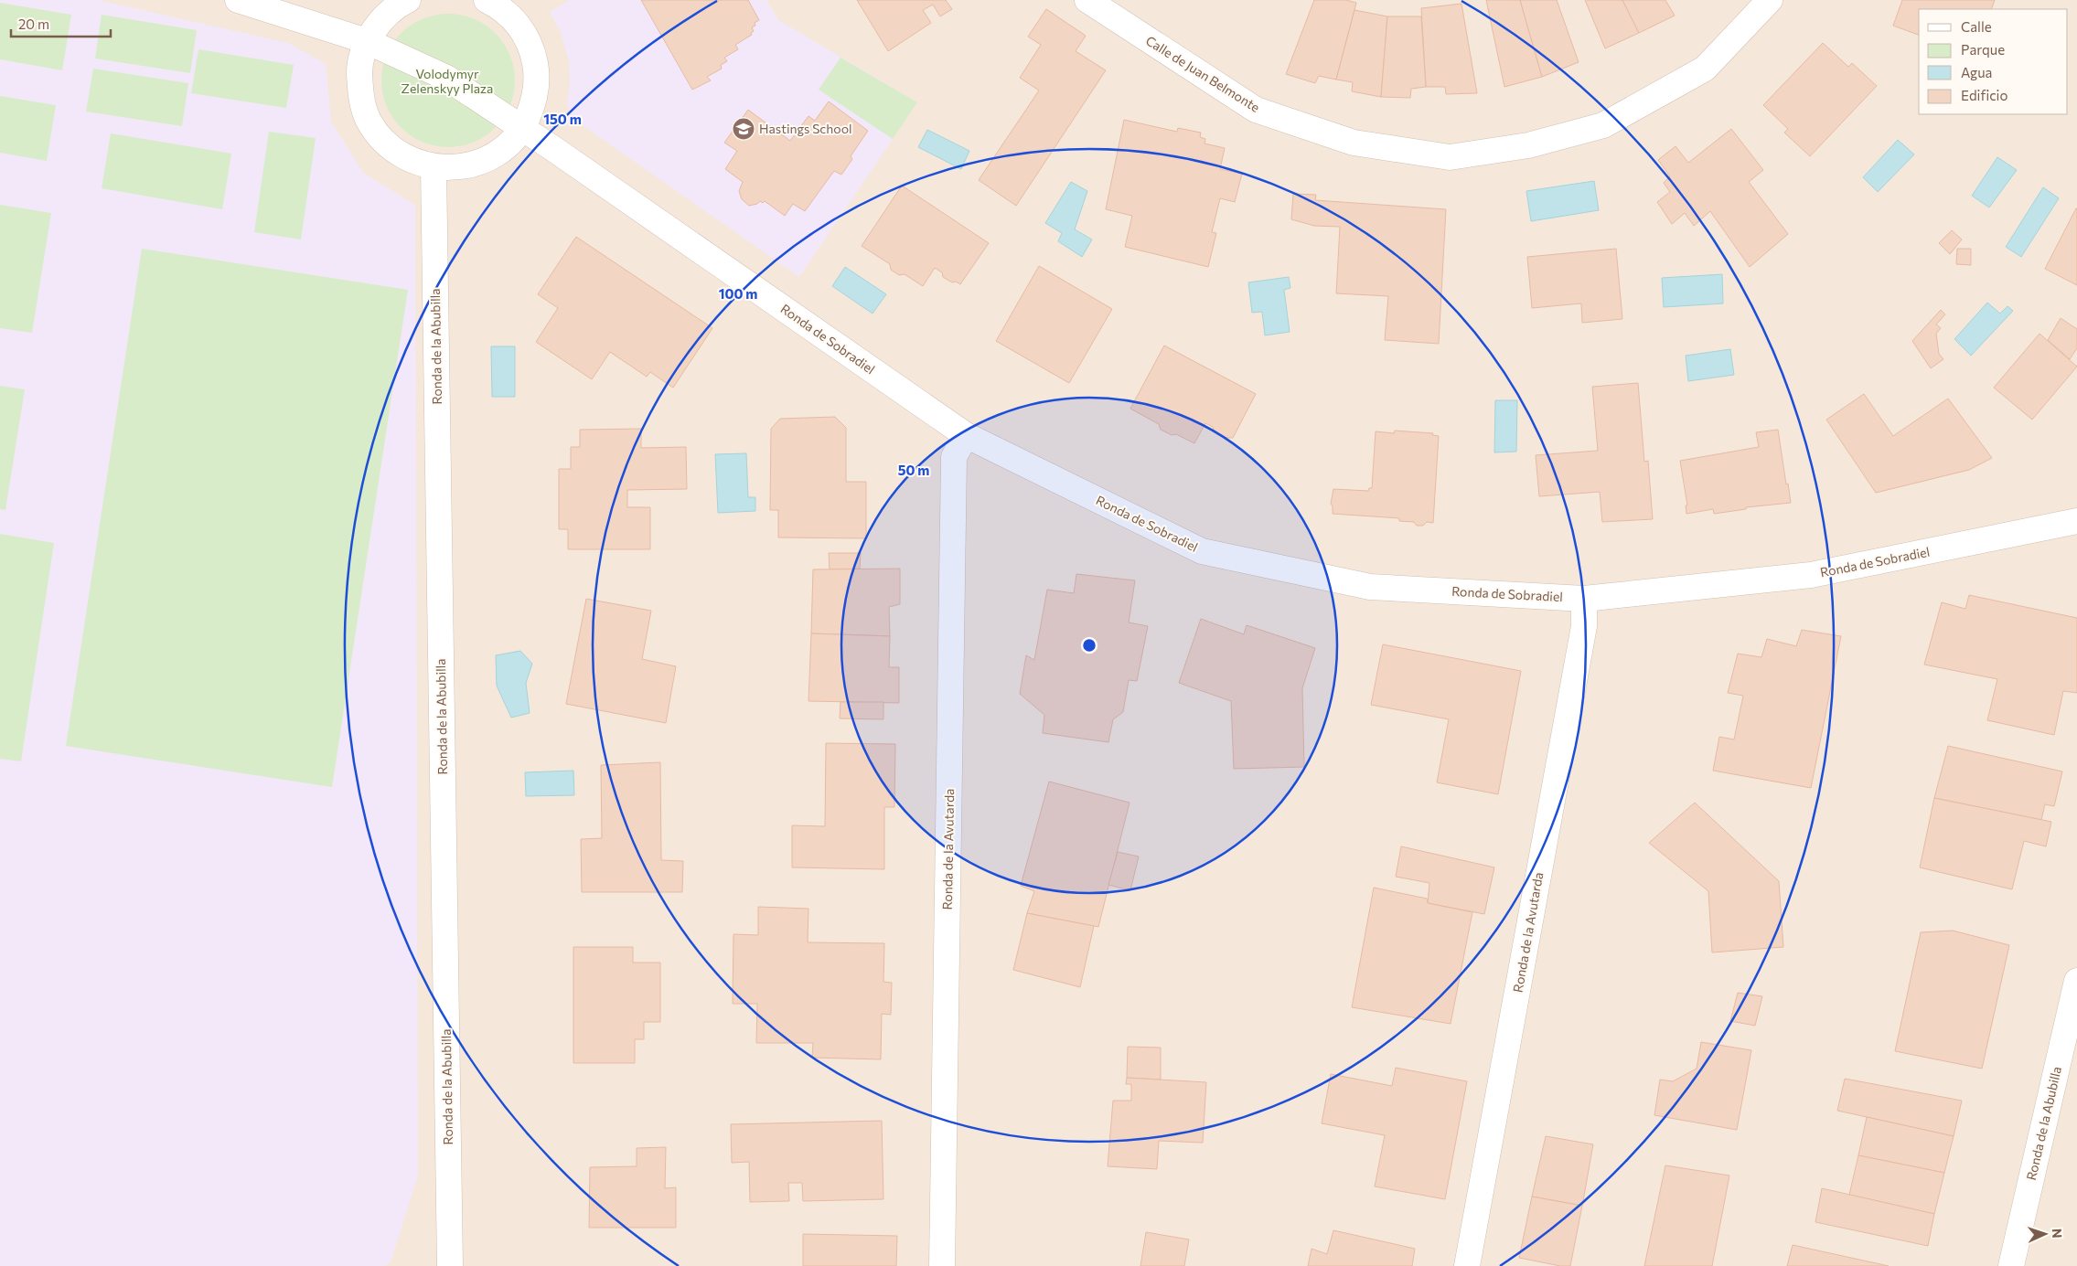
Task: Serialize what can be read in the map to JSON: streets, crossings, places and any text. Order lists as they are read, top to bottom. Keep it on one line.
{"streets":{"street":["Calle de Juan Belmonte","Ronda de Sobradiel","Ronda de la Abubilla","Ronda de la Avutarda"]},"crossings":[["Ronda de Sobradiel","Ronda de la Avutarda"]],"parks":["Volodymyr Zelenskyy Plaza"],"places":{"school or university":["Hastings School"]},"legend":["Calle","Parque","Agua","Edificio"],"scale_bar":"20 m","north":"right","rings":["150 m","100 m","50 m"]}
